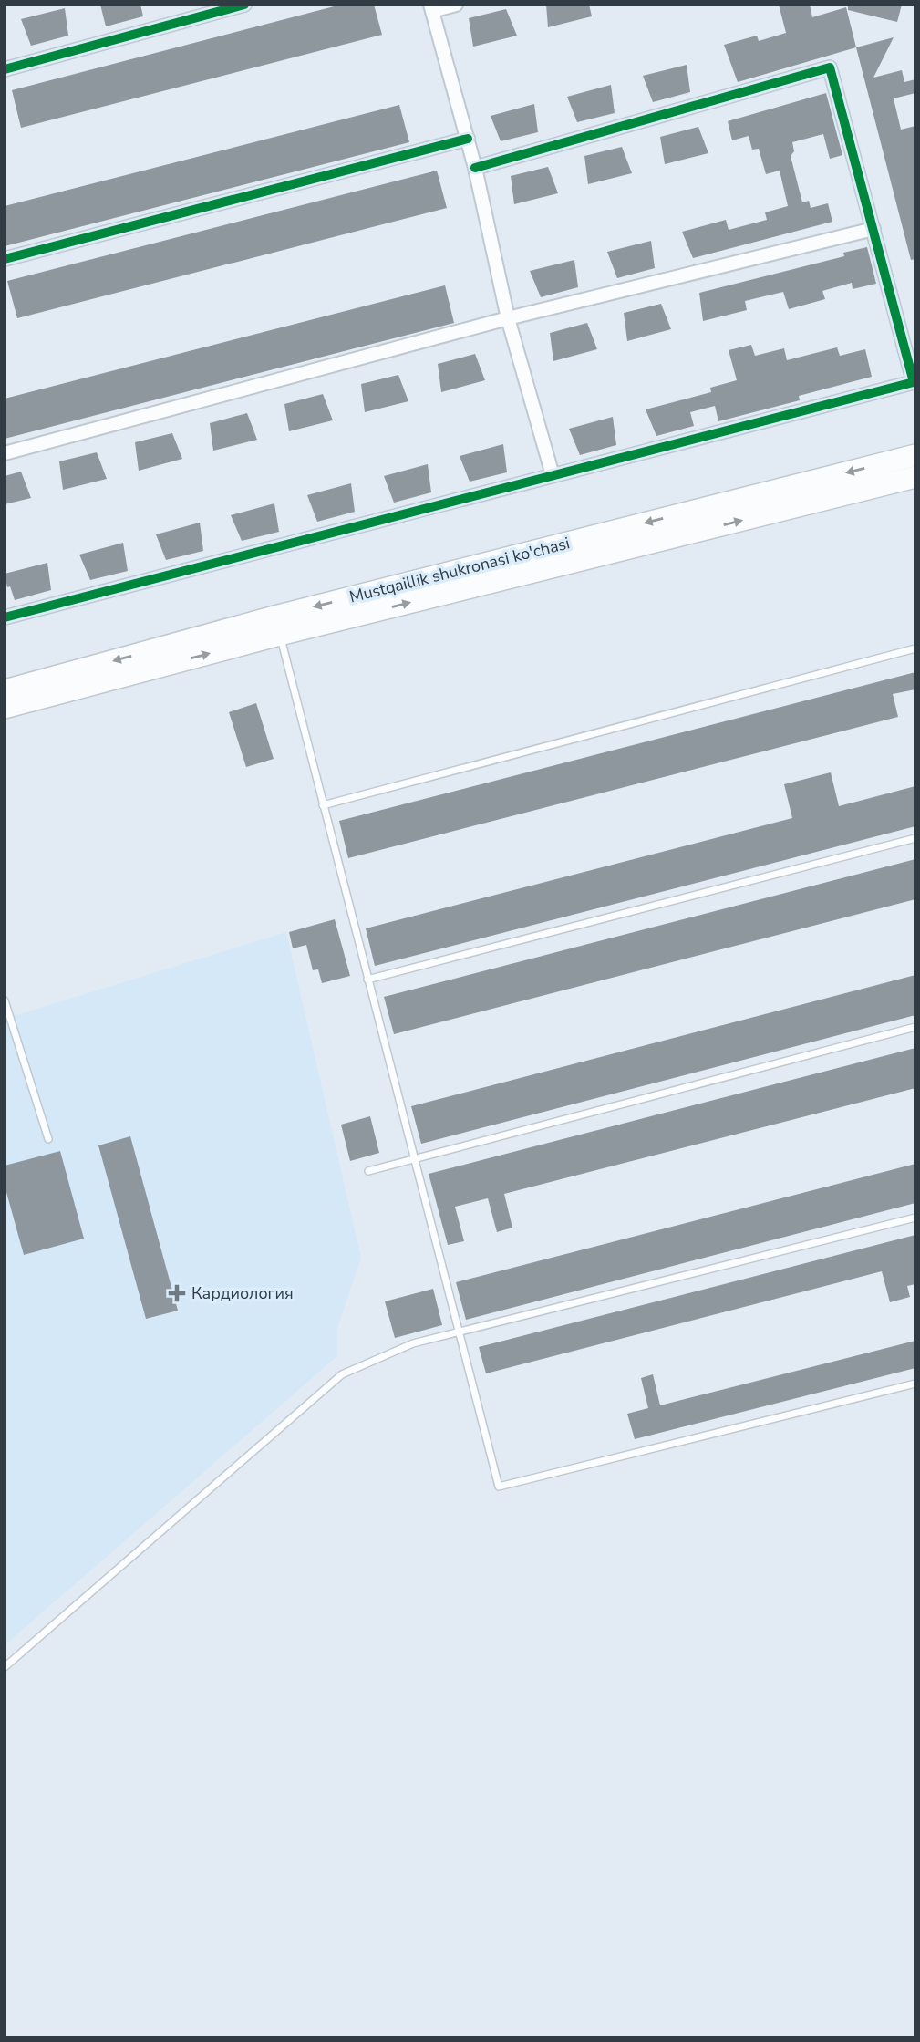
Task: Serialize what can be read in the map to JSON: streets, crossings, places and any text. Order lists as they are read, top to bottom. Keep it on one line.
{"streets":{"main road":["Mustqaillik shukronasi ko'chasi"]},"places":{"health":["Кардиология"]}}
